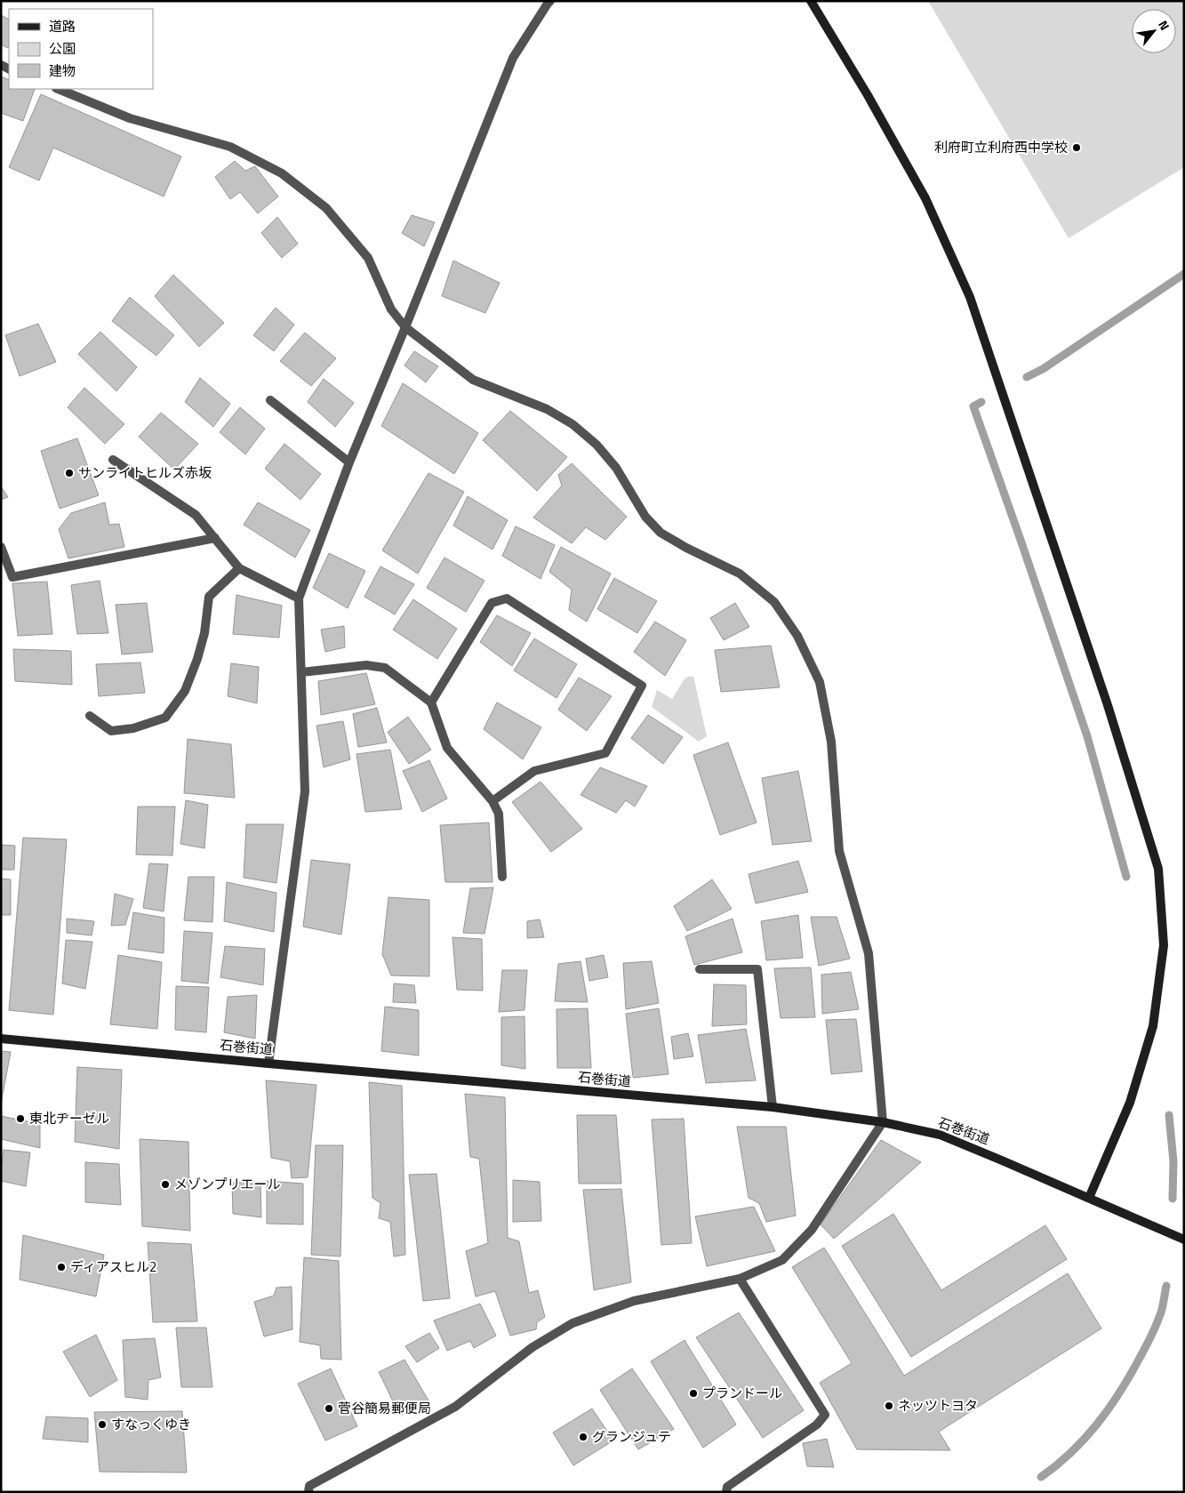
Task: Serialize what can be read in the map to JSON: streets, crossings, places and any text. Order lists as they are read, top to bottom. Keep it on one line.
{"streets":{"street":["石巻街道"]},"places":["利府町立利府西中学校","サンライトヒルズ赤坂","東北ヂーゼル","メゾンプリエール","ディアスヒル2","プランドール","ネッツトヨタ","菅谷簡易郵便局","すなっくゆき","グランジュテ"],"legend":["道路","公園","建物"],"north":"top right"}
